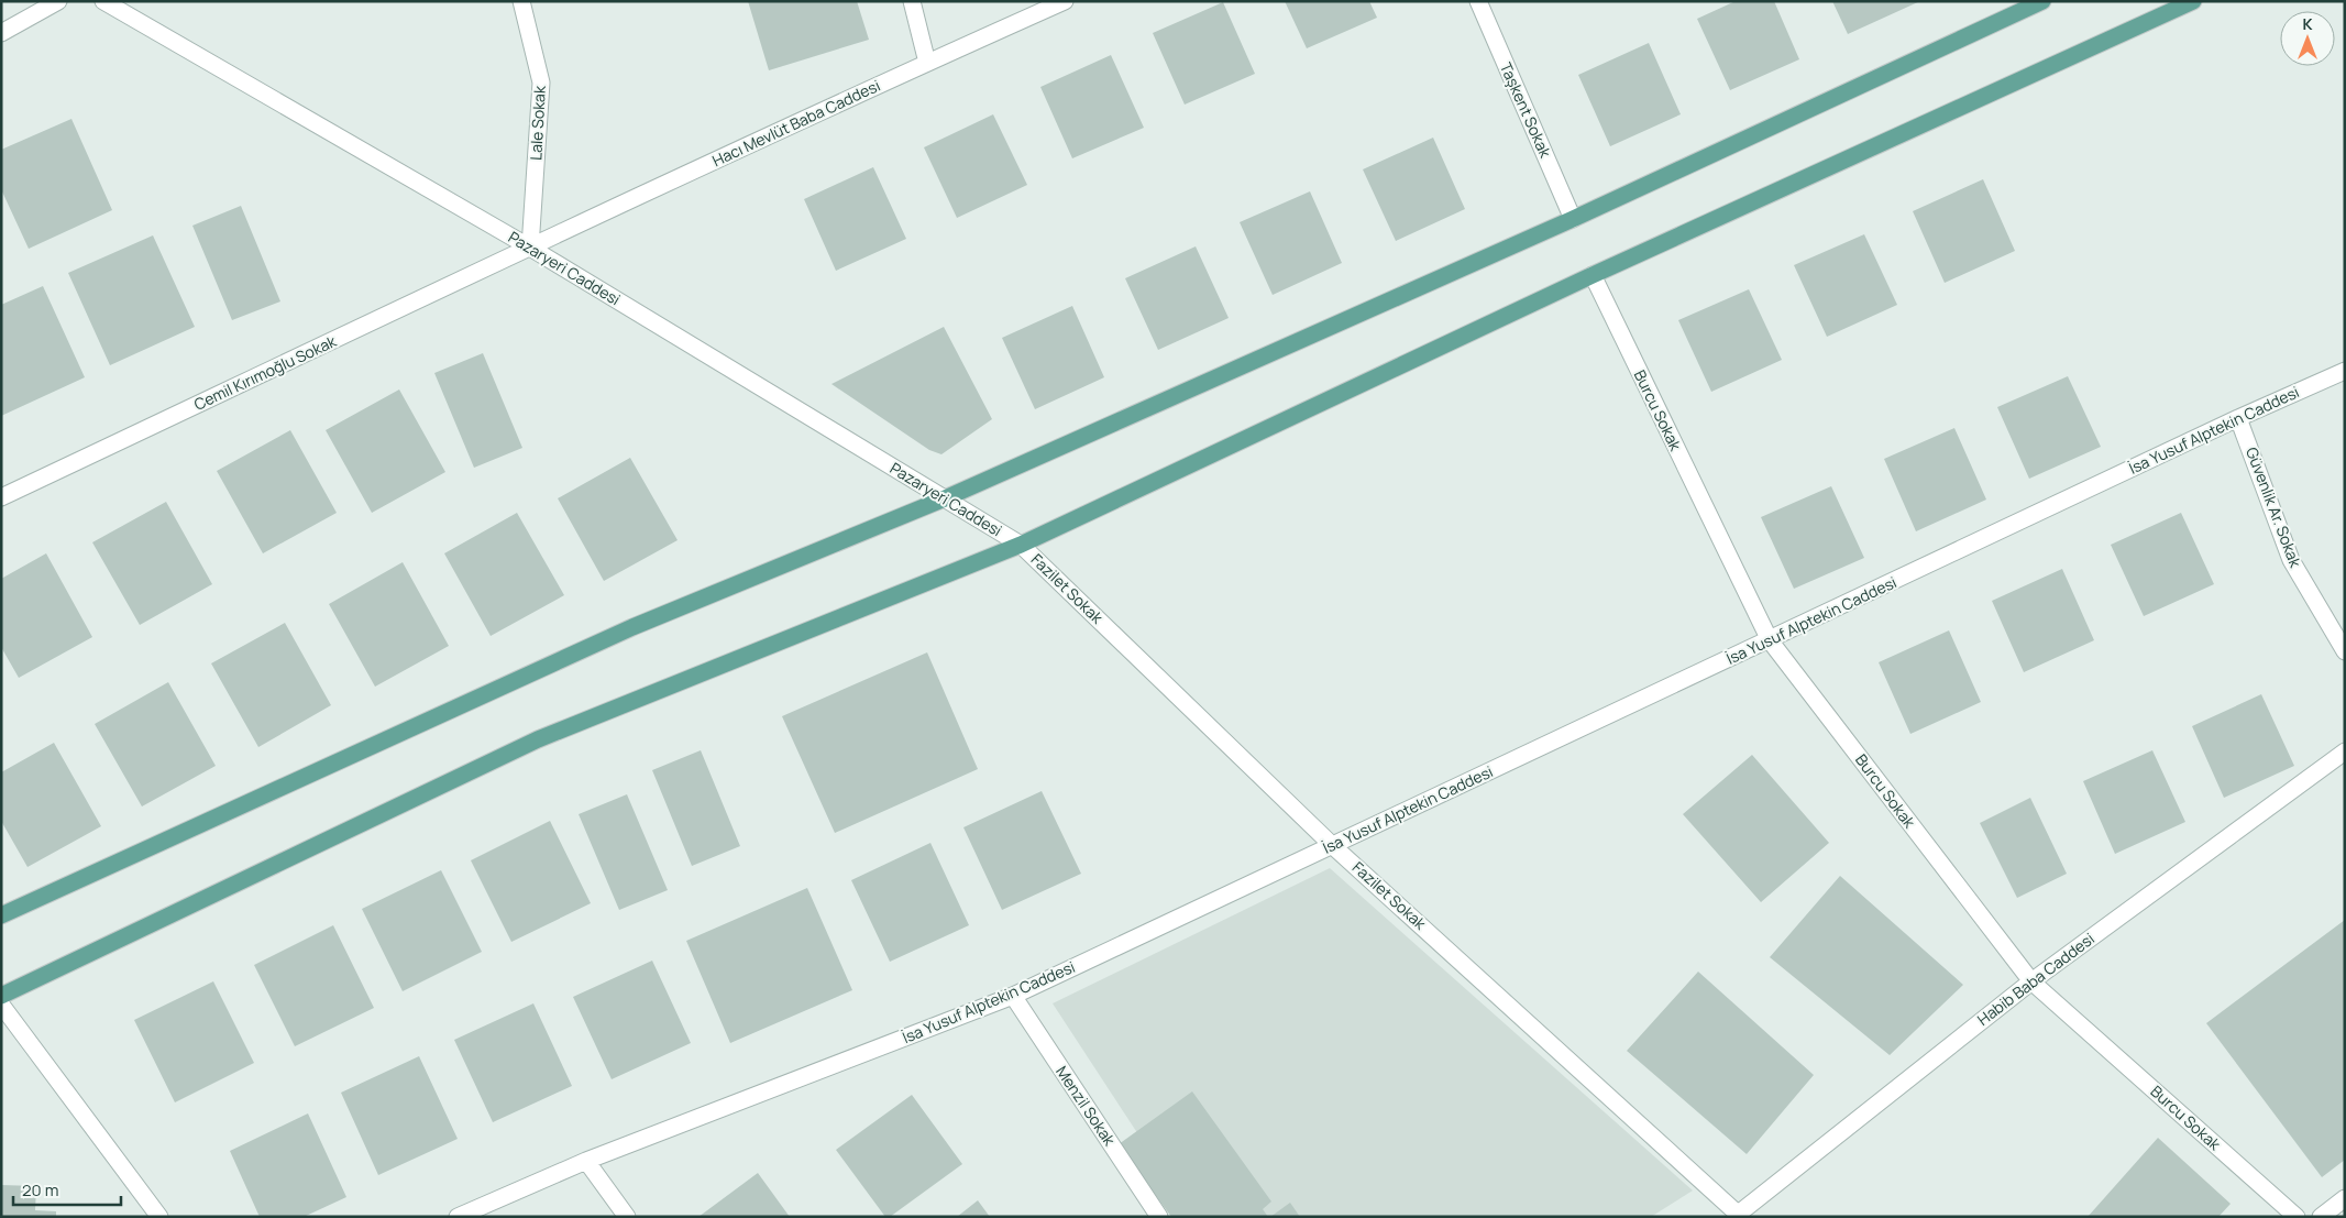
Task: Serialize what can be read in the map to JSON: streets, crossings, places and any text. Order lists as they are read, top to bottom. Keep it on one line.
{"streets":{"street":["Taşkent Sokak","Lale Sokak","Hacı Mevlüt Baba Caddesi","Pazaryeri Caddesi","Cemil Kırımoğlu Sokak","Burcu Sokak","İsa Yusuf Alptekin Caddesi","Güvenlik Ar. Sokak","Fazilet Sokak","Habib Baba Caddesi","Menzil Sokak"]},"crossings":[["Lale Sokak","Hacı Mevlüt Baba Caddesi"],["Lale Sokak","Pazaryeri Caddesi"],["Lale Sokak","Cemil Kırımoğlu Sokak"],["Hacı Mevlüt Baba Caddesi","Pazaryeri Caddesi"],["Hacı Mevlüt Baba Caddesi","Cemil Kırımoğlu Sokak"],["Pazaryeri Caddesi","Cemil Kırımoğlu Sokak"],["Pazaryeri Caddesi","Fazilet Sokak"],["Burcu Sokak","İsa Yusuf Alptekin Caddesi"],["Burcu Sokak","Habib Baba Caddesi"],["İsa Yusuf Alptekin Caddesi","Güvenlik Ar. Sokak"],["İsa Yusuf Alptekin Caddesi","Fazilet Sokak"],["İsa Yusuf Alptekin Caddesi","Menzil Sokak"],["Fazilet Sokak","Habib Baba Caddesi"]],"scale_bar":"20 m","north":"top"}
